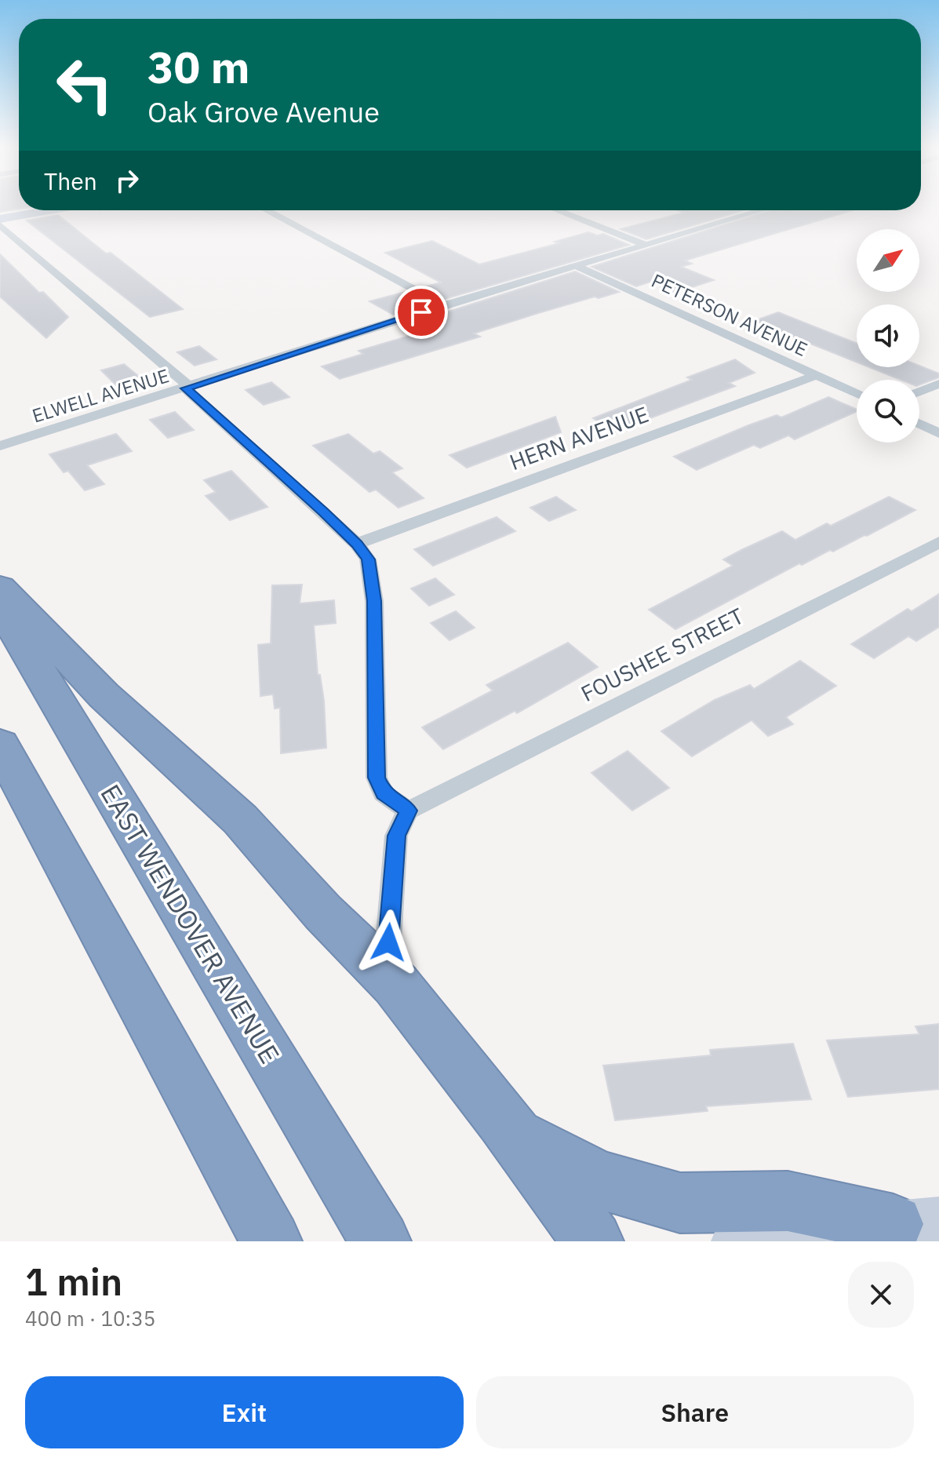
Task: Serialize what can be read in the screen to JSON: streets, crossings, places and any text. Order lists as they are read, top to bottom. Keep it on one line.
{"streets":{"highway":["EAST WENDOVER AVENUE"],"street":["PETERSON AVENUE","ELWELL AVENUE","HERN AVENUE","FOUSHEE STREET"]},"crossings":[["PETERSON AVENUE","ELWELL AVENUE"],["PETERSON AVENUE","HERN AVENUE"]],"north":"top right","page":{"turn":["30 m","Oak Grove Avenue"],"then":"Then","heading":["1 min","400 m · 10:35"],"buttons":["Exit","Share"]}}
